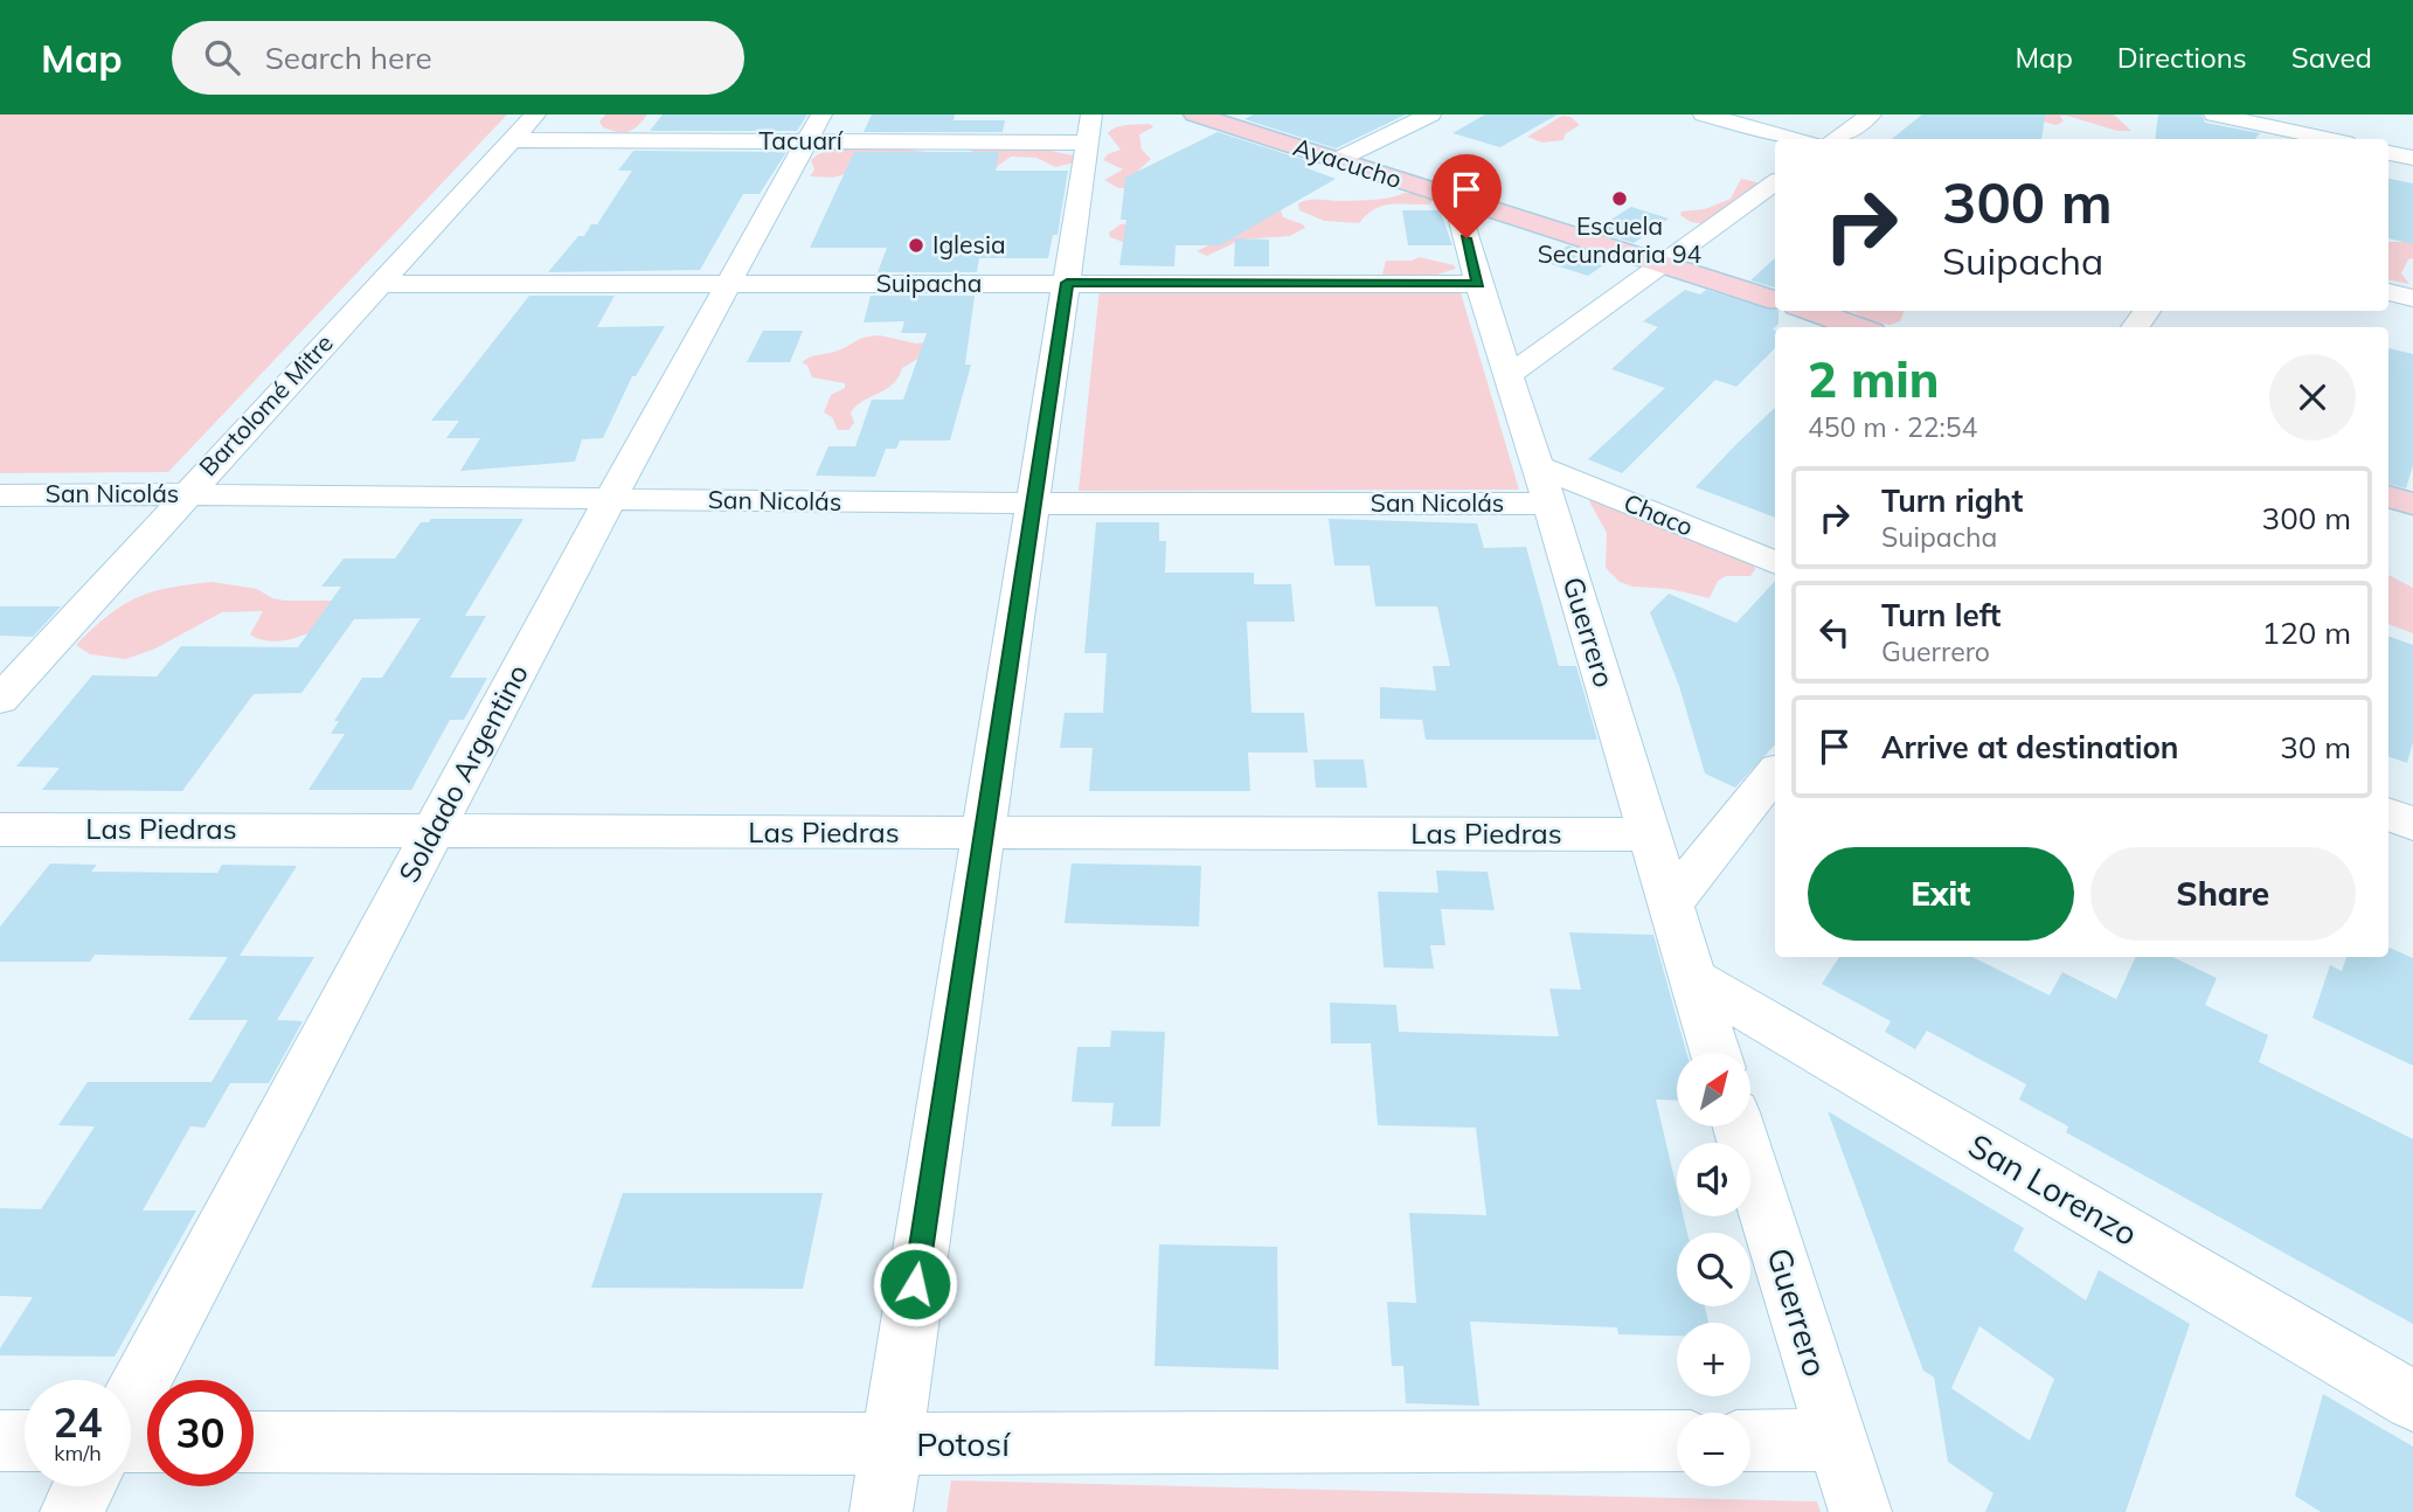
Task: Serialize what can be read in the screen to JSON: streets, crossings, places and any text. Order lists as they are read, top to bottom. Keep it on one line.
{"streets":{"street":["Tacuarí","Ayacucho","Suipacha","Bartolomé Mitre","San Nicolás","Chaco","Guerrero","Soldado Argentino","Las Piedras","San Lorenzo","Potosí"]},"crossings":[["Tacuarí","Bartolomé Mitre"],["Tacuarí","Soldado Argentino"],["Ayacucho","Guerrero"],["Suipacha","Bartolomé Mitre"],["Suipacha","Guerrero"],["Suipacha","Soldado Argentino"],["Bartolomé Mitre","San Nicolás"],["San Nicolás","Guerrero"],["San Nicolás","Soldado Argentino"],["Chaco","Guerrero"],["Guerrero","Las Piedras"],["Guerrero","San Lorenzo"],["Soldado Argentino","Las Piedras"]],"places":["Escuela Secundaria 94","Iglesia"],"north":"top right","page":{"header":"Map","search":"Search here","nav":["Map","Directions","Saved"],"turn":["300 m","Suipacha"],"heading":["2 min","450 m · 22:54"],"list":[{"name":"Turn right","note":"Suipacha","value":"300 m"},{"name":"Turn left","note":"Guerrero","value":"120 m"},{"name":"Arrive at destination","value":"30 m"}],"buttons":["Exit","Share"],"map_buttons":["+","−"],"speed":"24 km/h","limit":"30"}}
